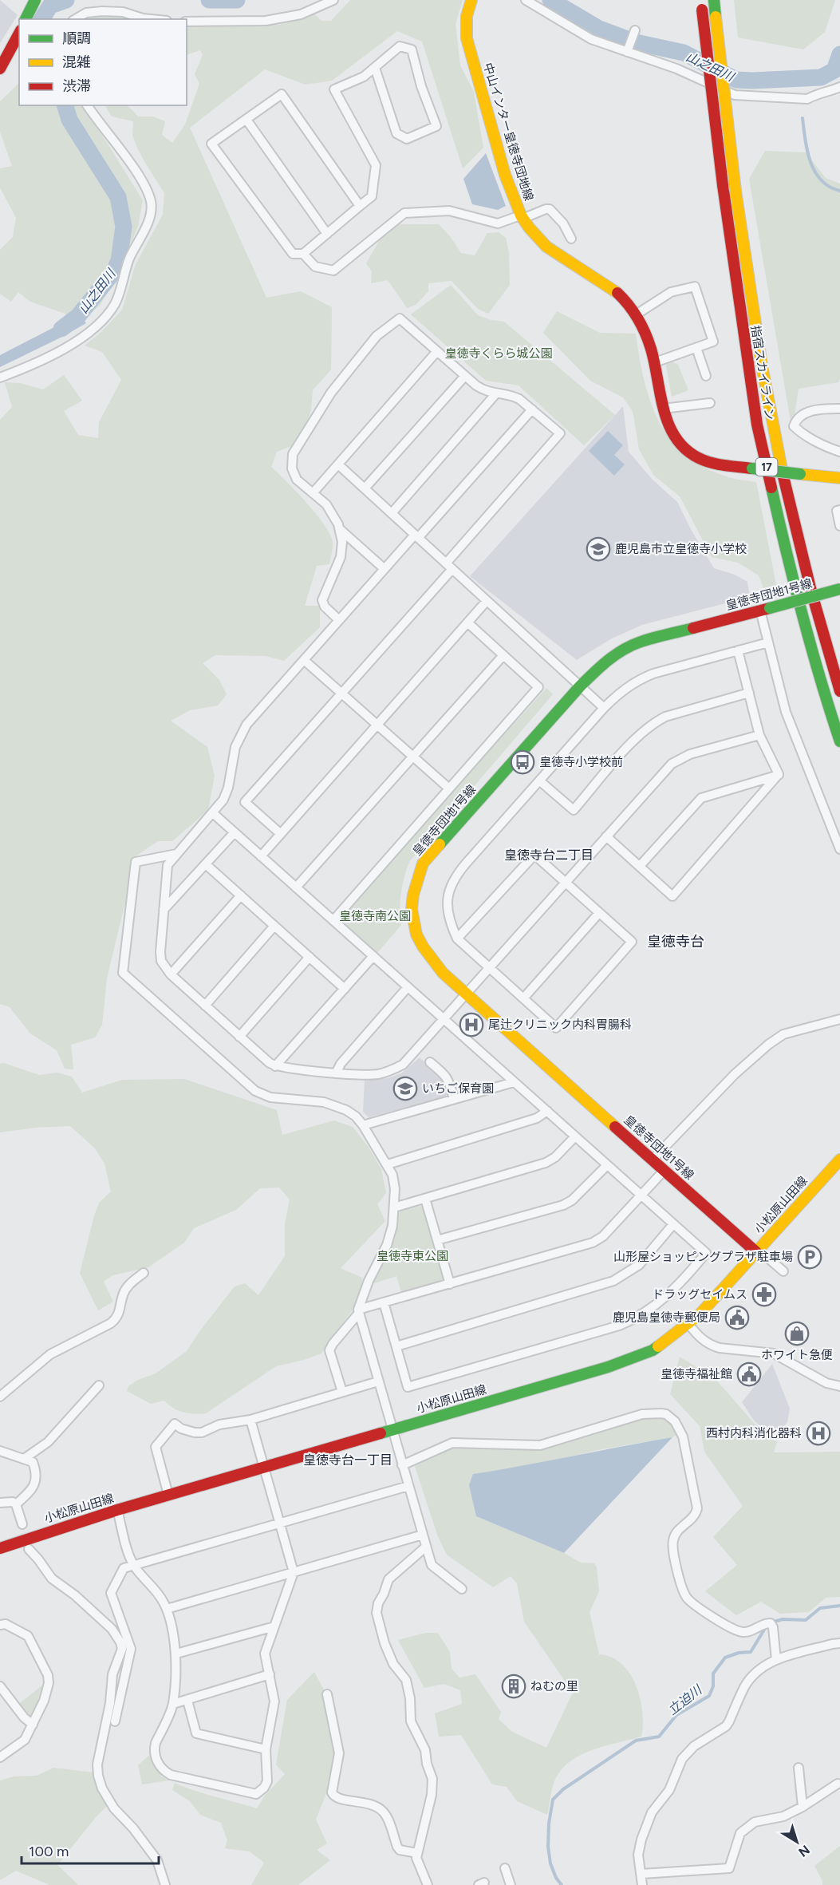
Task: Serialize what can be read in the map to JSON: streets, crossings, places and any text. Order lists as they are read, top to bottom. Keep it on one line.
{"streets":{"street":["中山インター皇徳寺団地線","指宿スカイライン","17","皇徳寺団地1号線","小松原山田線"]},"crossings":[["皇徳寺団地1号線","小松原山田線"]],"districts":["皇徳寺台二丁目","皇徳寺台","皇徳寺台一丁目"],"water":["山之田川","立迫川"],"parks":["皇徳寺くらら城公園","皇徳寺南公園","皇徳寺東公園"],"places":{"school or university":["鹿児島市立皇徳寺小学校","いちご保育園"],"bus stop":["皇徳寺小学校前"],"hospital":["尾辻クリニック内科胃腸科","西村内科消化器科"],"parking":["山形屋ショッピングプラザ駐車場"],"pharmacy":["ドラッグセイムス"],"public building":["鹿児島皇徳寺郵便局","皇徳寺福祉館"],"shop":["ホワイト急便"],"building":["ねむの里"]},"legend":["順調","混雑","渋滞"],"scale_bar":"100 m","north":"bottom right"}
